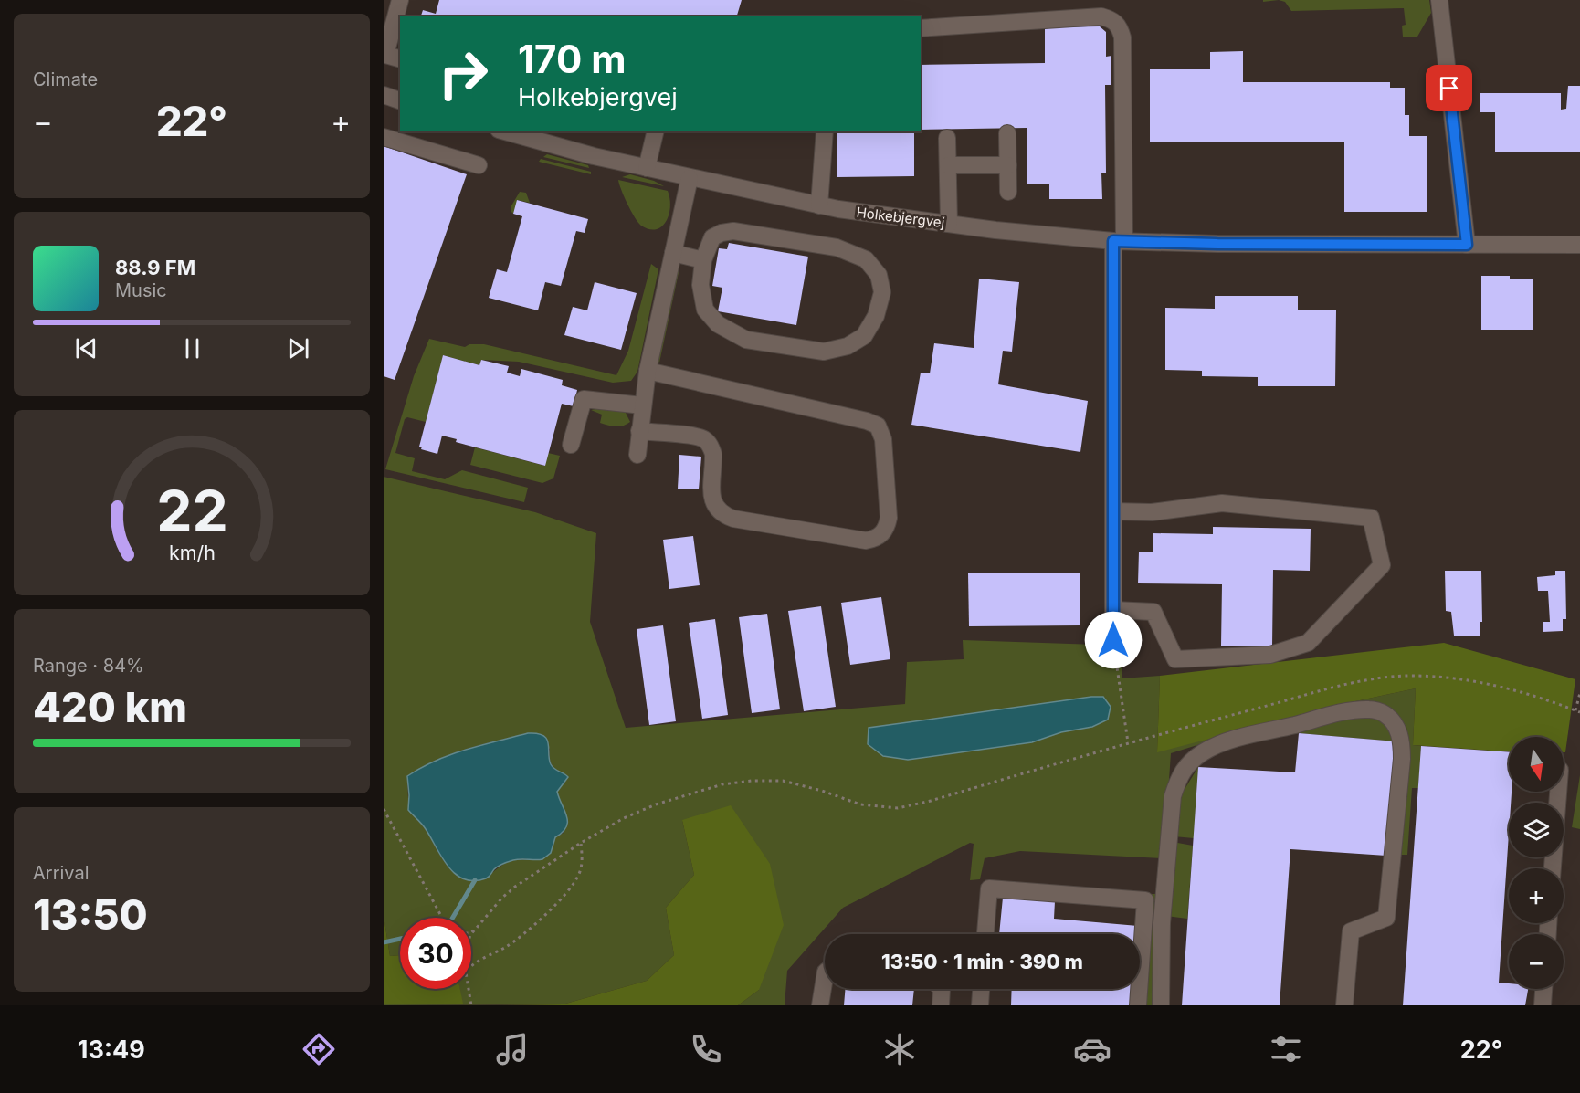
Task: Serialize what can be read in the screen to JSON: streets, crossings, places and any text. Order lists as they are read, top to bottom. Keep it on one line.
{"streets":{"street":["Holkebjergvej"]},"north":"bottom","page":{"tile":["Climate",["Range · 84%","420 km"],["Arrival","13:50"]],"turn":["170 m","Holkebjergvej"],"heat":["−","22°","+"],"song":["88.9 FM","Music"],"map_buttons":["+","−"],"limit":"30","trip":"13:50 · 1 min · 390 m","tabs":["13:49","22°"],"gauge":["22","km/h"]}}
